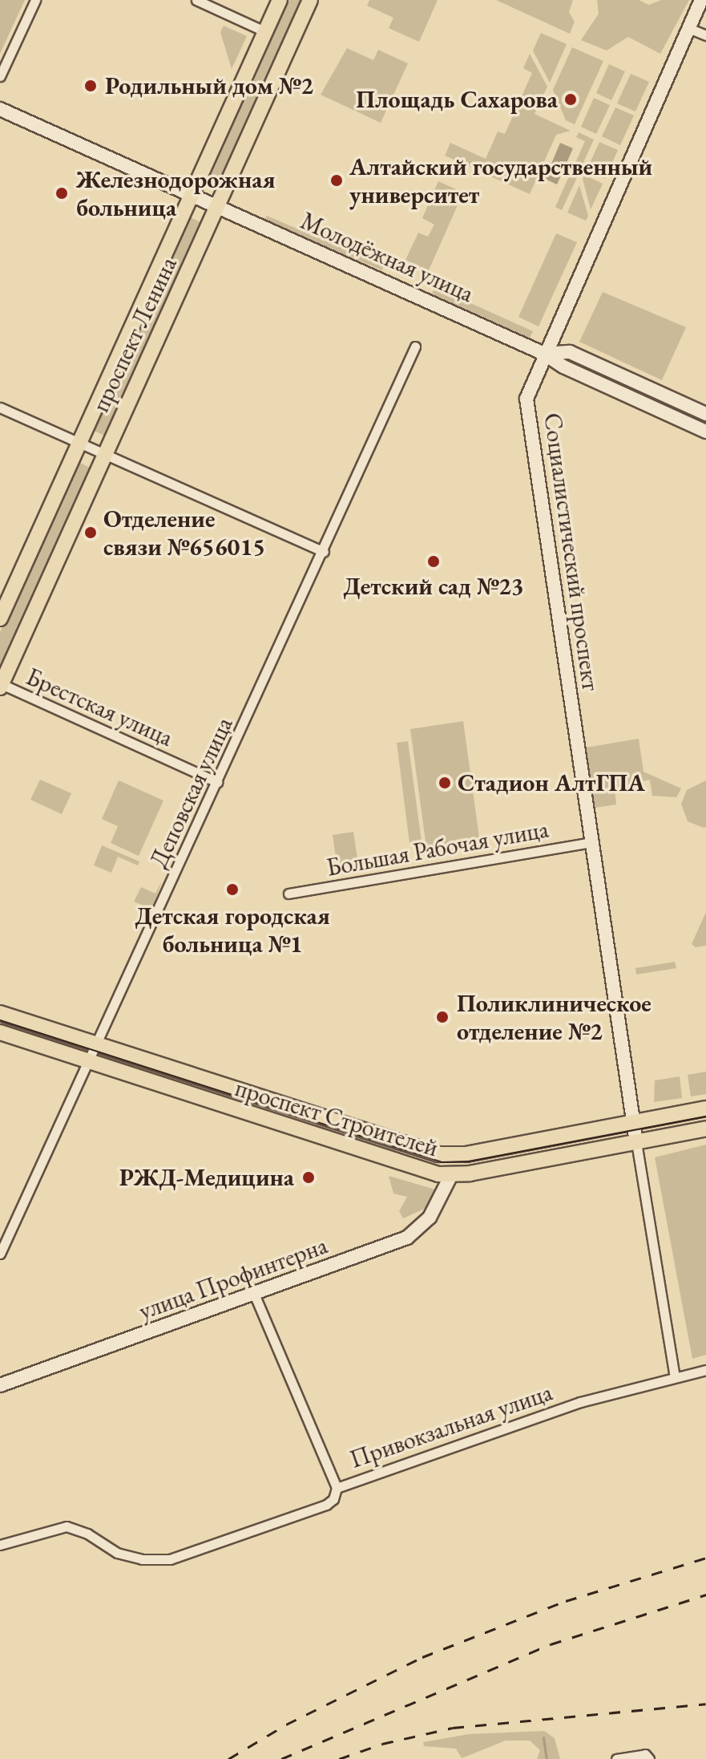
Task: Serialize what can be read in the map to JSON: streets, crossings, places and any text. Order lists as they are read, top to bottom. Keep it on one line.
{"streets":{"main road":["проспект Ленина","проспект Строителей"],"street":["Молодёжная улица","Социалистический проспект","Брестская улица","Деповская улица","Большая Рабочая улица","улица Профинтерна","Привокзальная улица"]},"crossings":[["Молодёжная улица","проспект Ленина"],["Молодёжная улица","Социалистический проспект"],["проспект Ленина","Брестская улица"],["Социалистический проспект","Большая Рабочая улица"],["Социалистический проспект","проспект Строителей"],["Брестская улица","Деповская улица"],["Деповская улица","проспект Строителей"],["проспект Строителей","улица Профинтерна"]],"places":["Родильный дом №2","Площадь Сахарова","Алтайский государственный университет","Железнодорожная больница","Отделение связи №656015","Детский сад №23","Стадион АлтГПА","Детская городская больница №1","Поликлиническое отделение №2","РЖД-Медицина"]}
